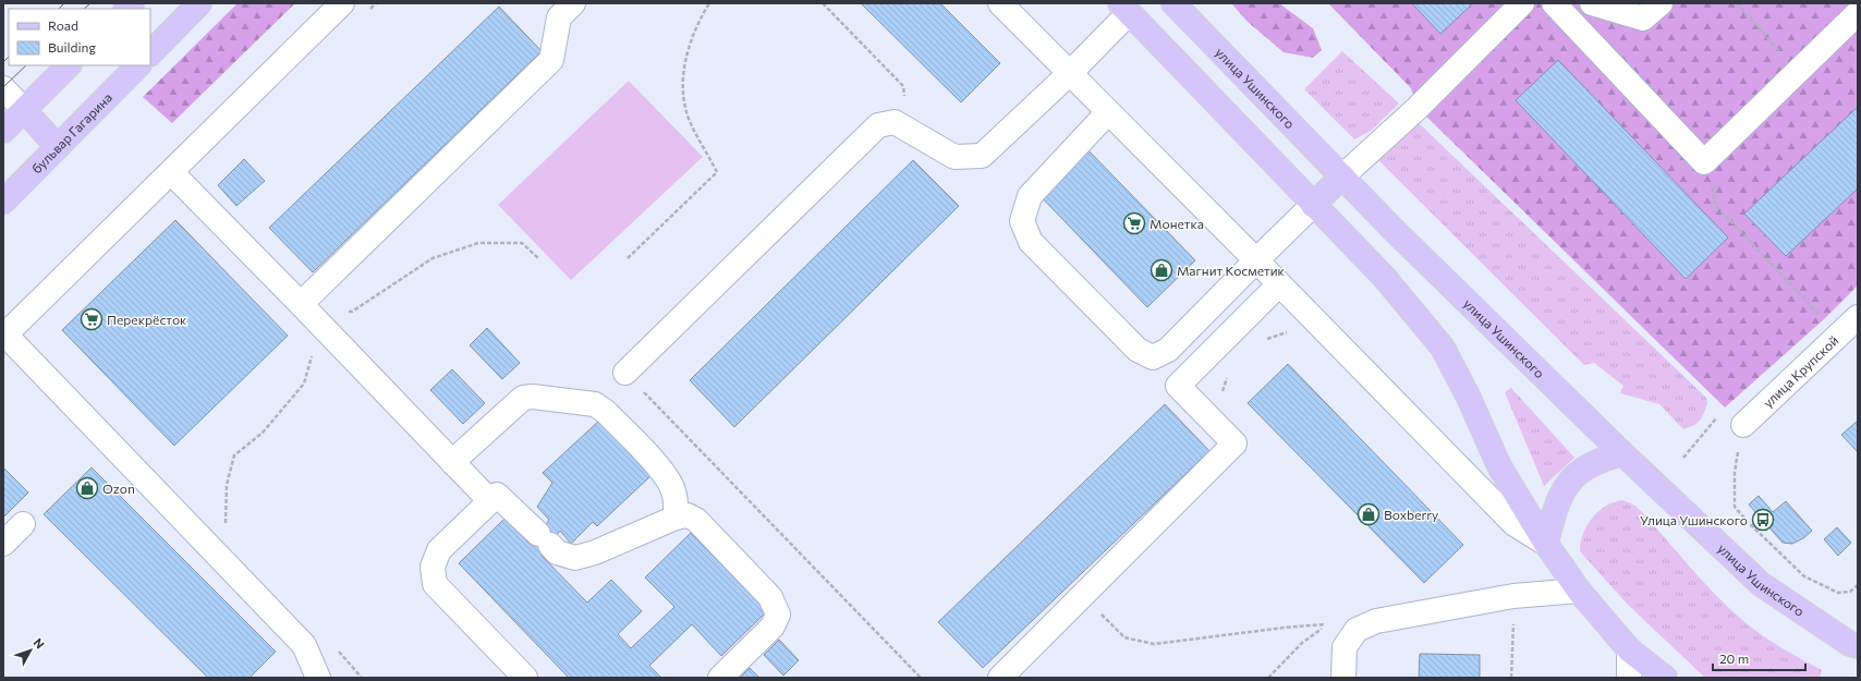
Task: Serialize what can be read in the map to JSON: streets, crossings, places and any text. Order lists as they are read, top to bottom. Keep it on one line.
{"streets":{"main road":["улица Ушинского","бульвар Гагарина"],"street":["улица Крупской"]},"places":{"supermarket":["Монетка","Перекрёсток"],"shop":["Магнит Косметик","Ozon","Boxberry"],"bus stop":["Улица Ушинского"]},"legend":["Road","Building"],"scale_bar":"20 m","north":"top right"}
